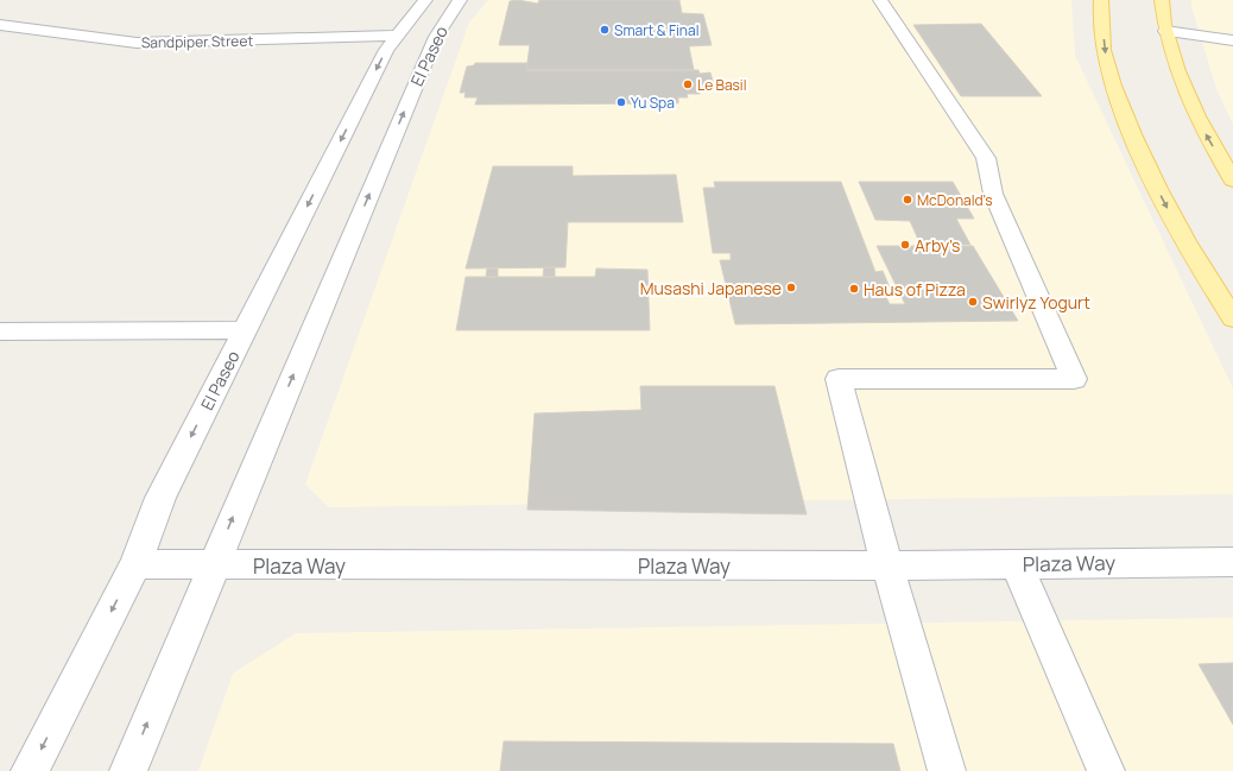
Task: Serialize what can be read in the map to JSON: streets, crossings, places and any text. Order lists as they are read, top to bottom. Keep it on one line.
{"streets":{"street":["Sandpiper Street","El Paseo","Plaza Way"]},"crossings":[["Sandpiper Street","El Paseo"],["El Paseo","Plaza Way"]],"places":["Smart & Final","Le Basil","Yu Spa","McDonald's","Arby's","Musashi Japanese","Haus of Pizza","Swirlyz Yogurt"]}
